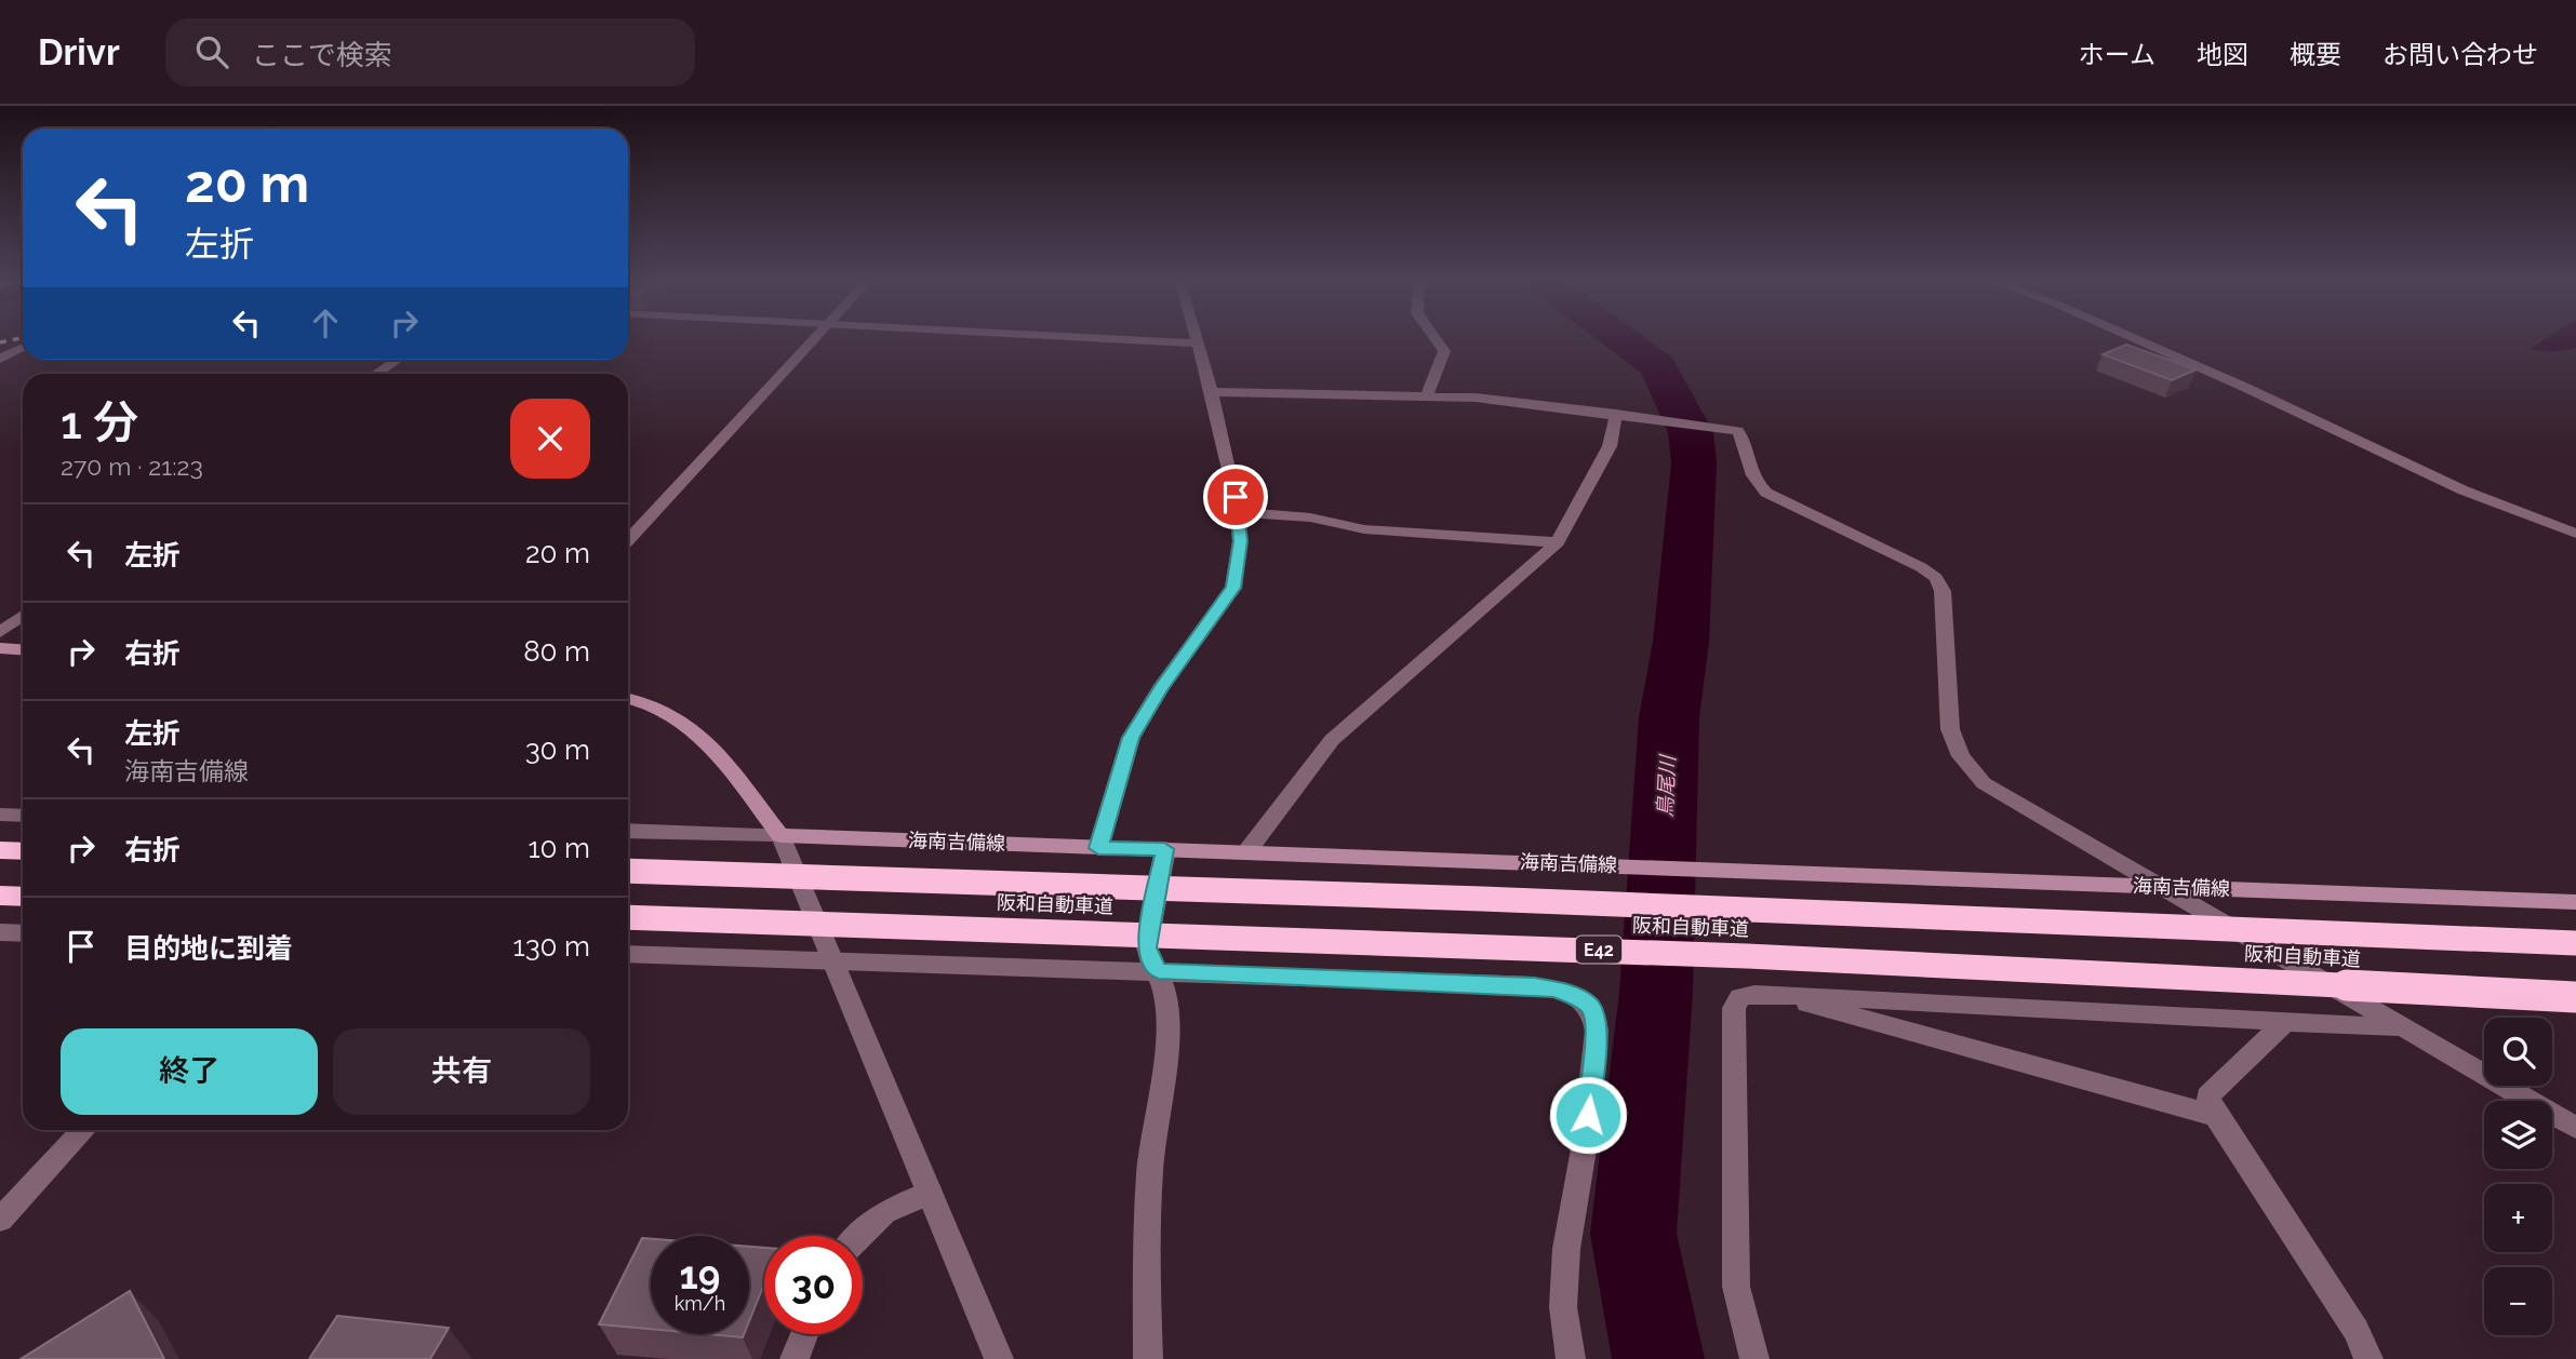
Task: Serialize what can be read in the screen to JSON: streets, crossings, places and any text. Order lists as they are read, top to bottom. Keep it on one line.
{"streets":{"highway":["阪和自動車道","E42"],"main road":["海南吉備線"]},"water":["鳥尾川"],"page":{"header":"Drivr","search":"ここで検索","nav":["ホーム","地図","概要","お問い合わせ"],"turn":["20 m","左折"],"heading":["1 分","270 m · 21:23"],"list":[{"name":"左折","value":"20 m"},{"name":"右折","value":"80 m"},{"name":"左折","note":"海南吉備線","value":"30 m"},{"name":"右折","value":"10 m"},{"name":"目的地に到着","value":"130 m"}],"buttons":["終了","共有"],"map_buttons":["+","−"],"speed":"19 km/h","limit":"30"}}
